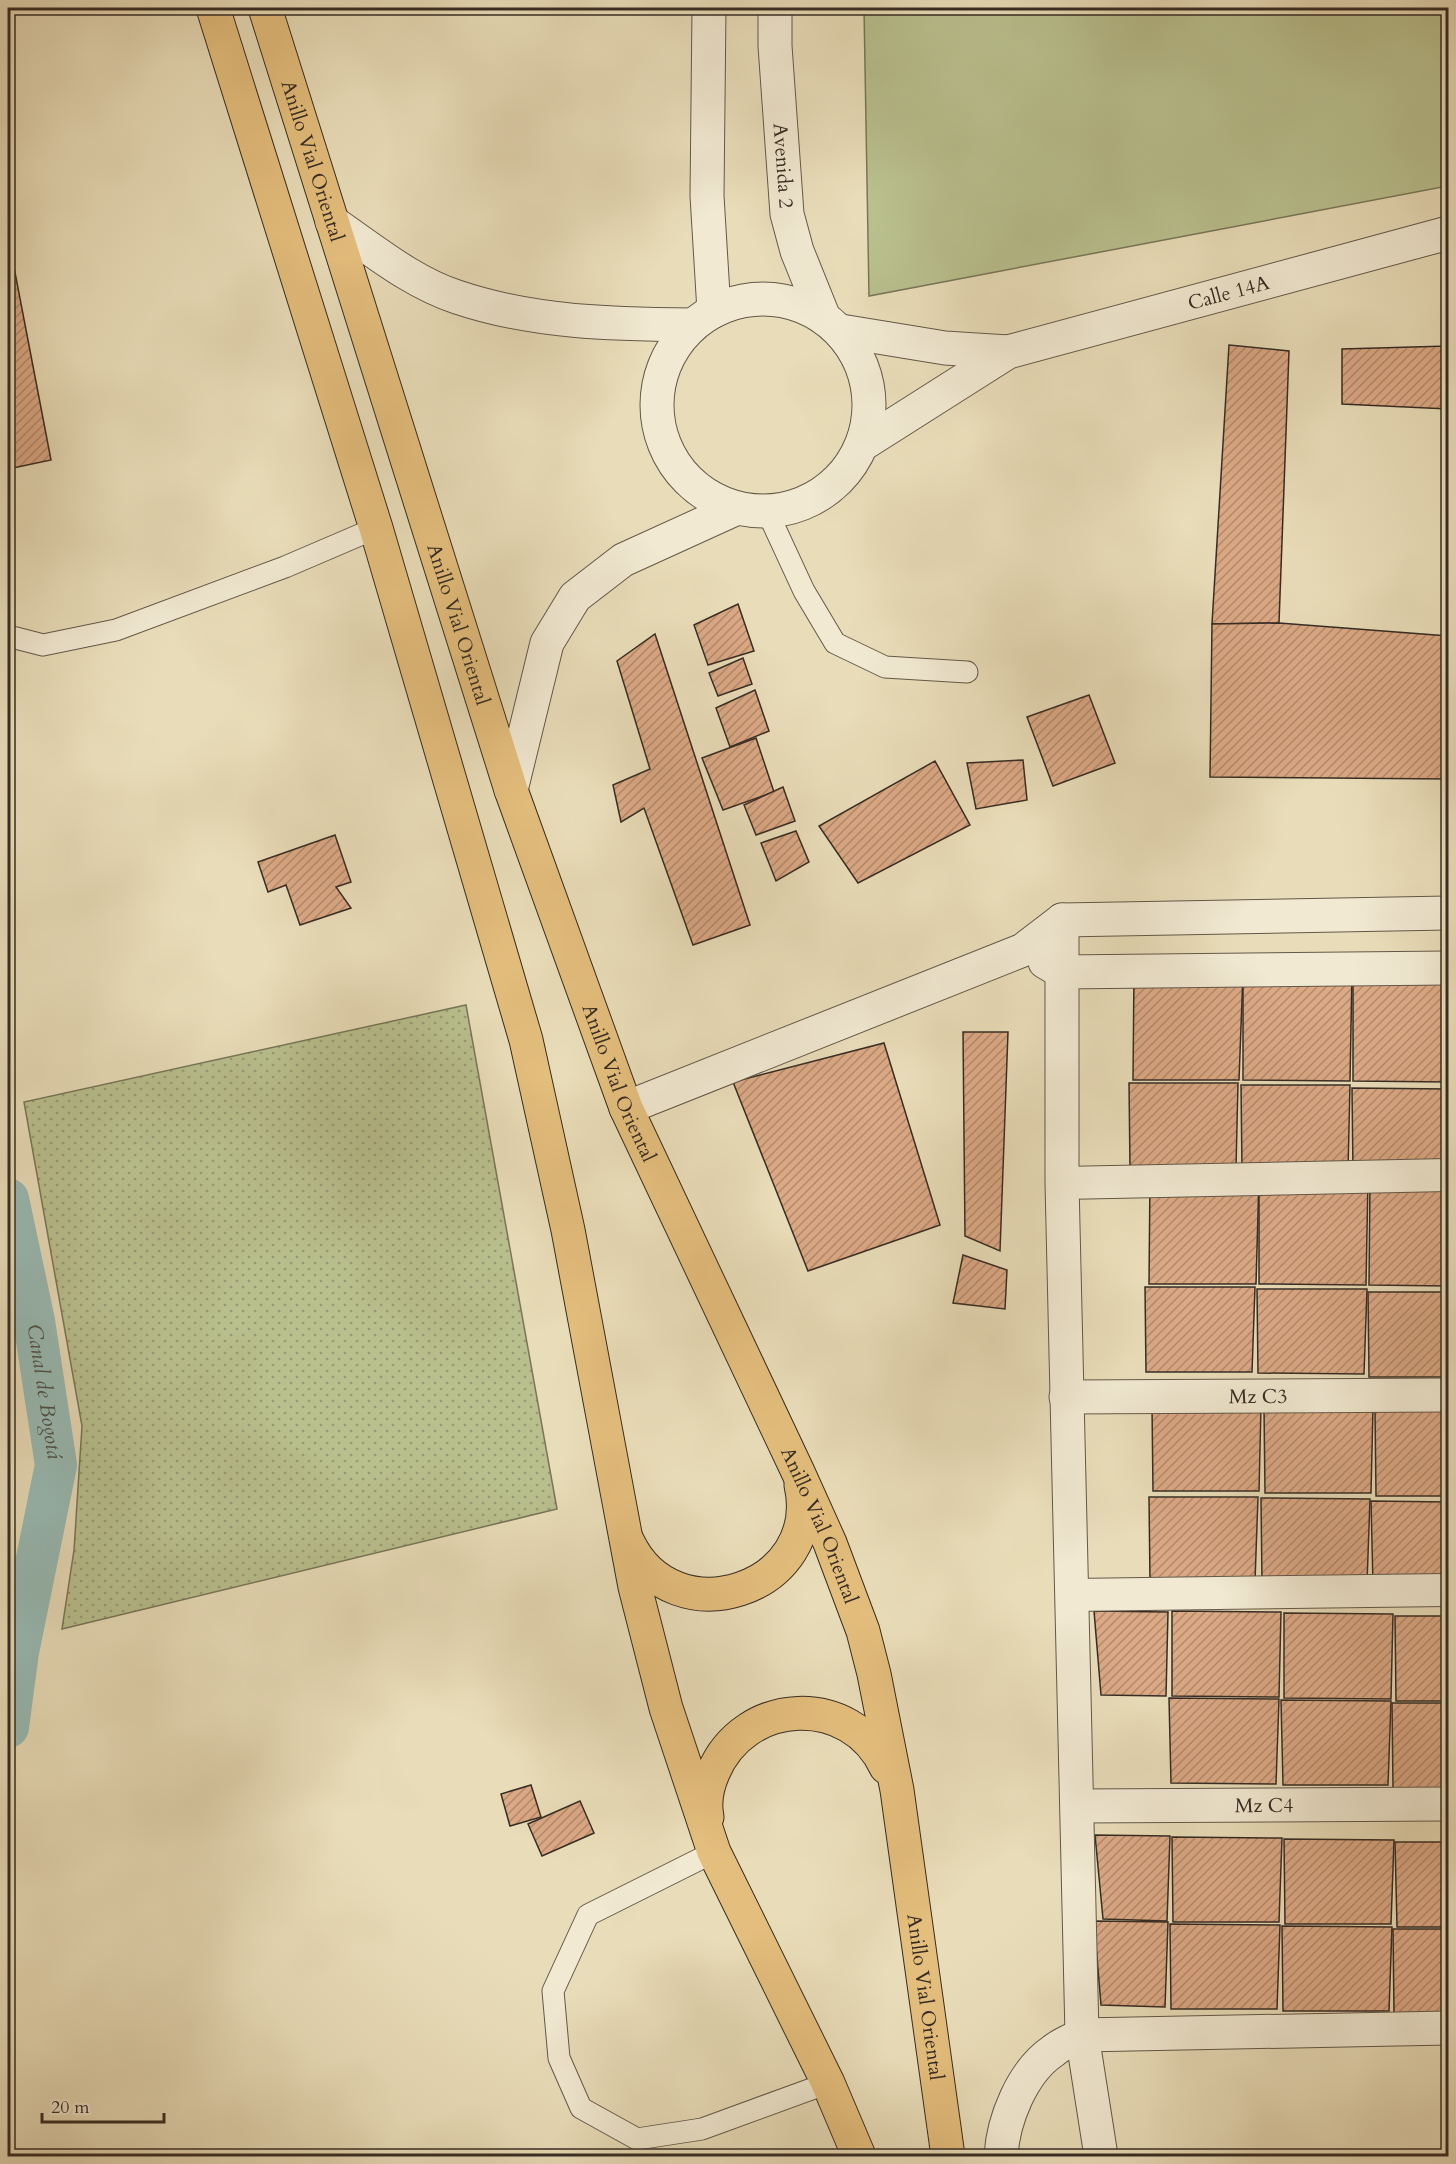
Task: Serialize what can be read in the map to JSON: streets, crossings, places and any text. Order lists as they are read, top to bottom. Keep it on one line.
{"streets":{"highway":["Anillo Vial Oriental"],"street":["Avenida 2","Calle 14A","Mz C3","Mz C4"]},"crossings":[["Avenida 2","Calle 14A"]],"water":["Canal de Bogotá"],"scale_bar":"20 m"}
